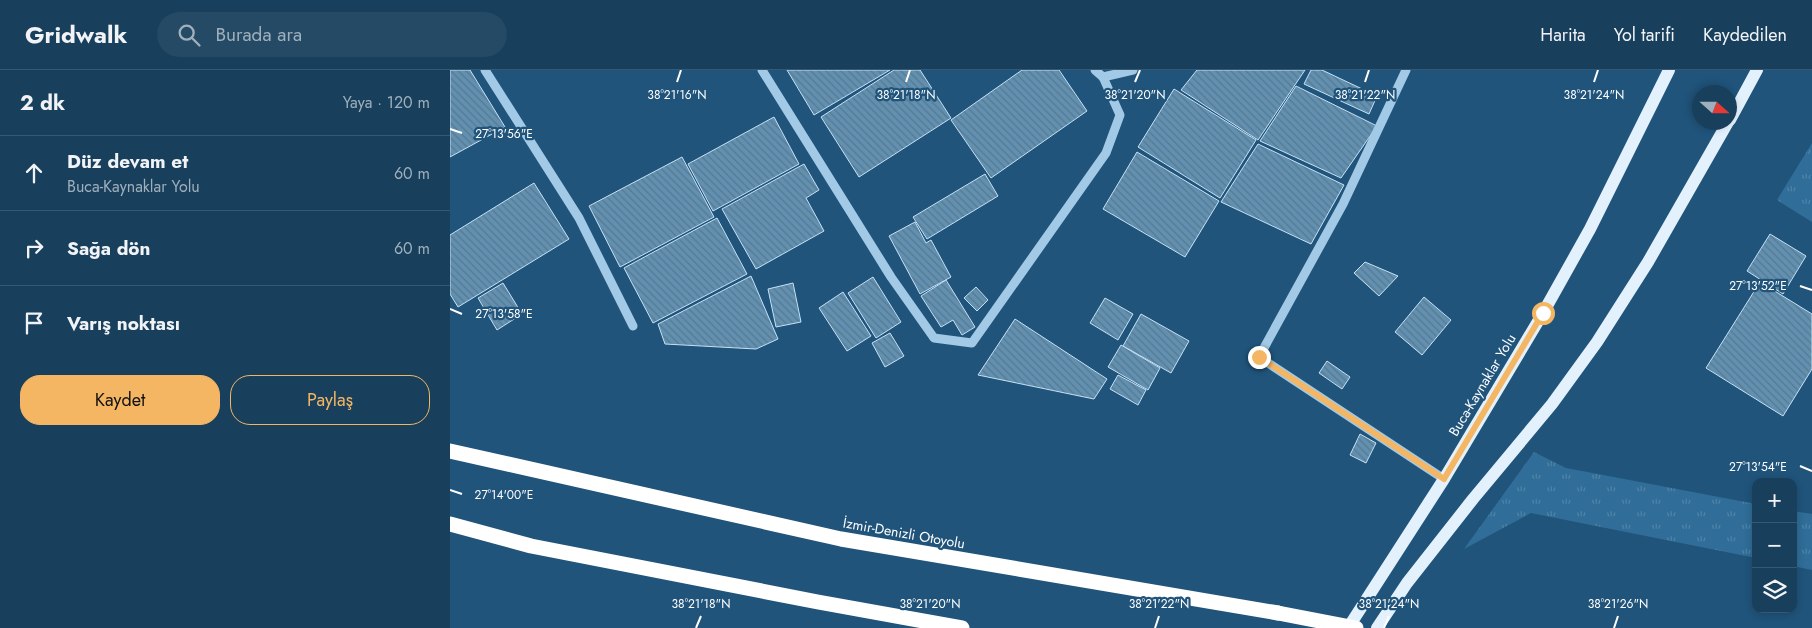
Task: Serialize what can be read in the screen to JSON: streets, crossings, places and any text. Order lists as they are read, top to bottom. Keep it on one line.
{"streets":{"highway":["İzmir-Denizli Otoyolu"],"main road":["Buca-Kaynaklar Yolu"]},"north":"right","page":{"header":"Gridwalk","search":"Burada ara","nav":["Harita","Yol tarifi","Kaydedilen"],"heading":["2 dk","Yaya · 120 m"],"list":[["Düz devam et","Buca-Kaynaklar Yolu","60 m"],["Sağa dön","60 m"],"Varış noktası"],"buttons":["Kaydet","Paylaş"],"map_buttons":["+","−"]},"coordinates":["38°21'16\"N","38°21'18\"N","38°21'20\"N","38°21'22\"N","38°21'24\"N","27°13'56\"E","27°13'52\"E","27°13'58\"E","27°13'54\"E","27°14'00\"E","38°21'26\"N"]}
